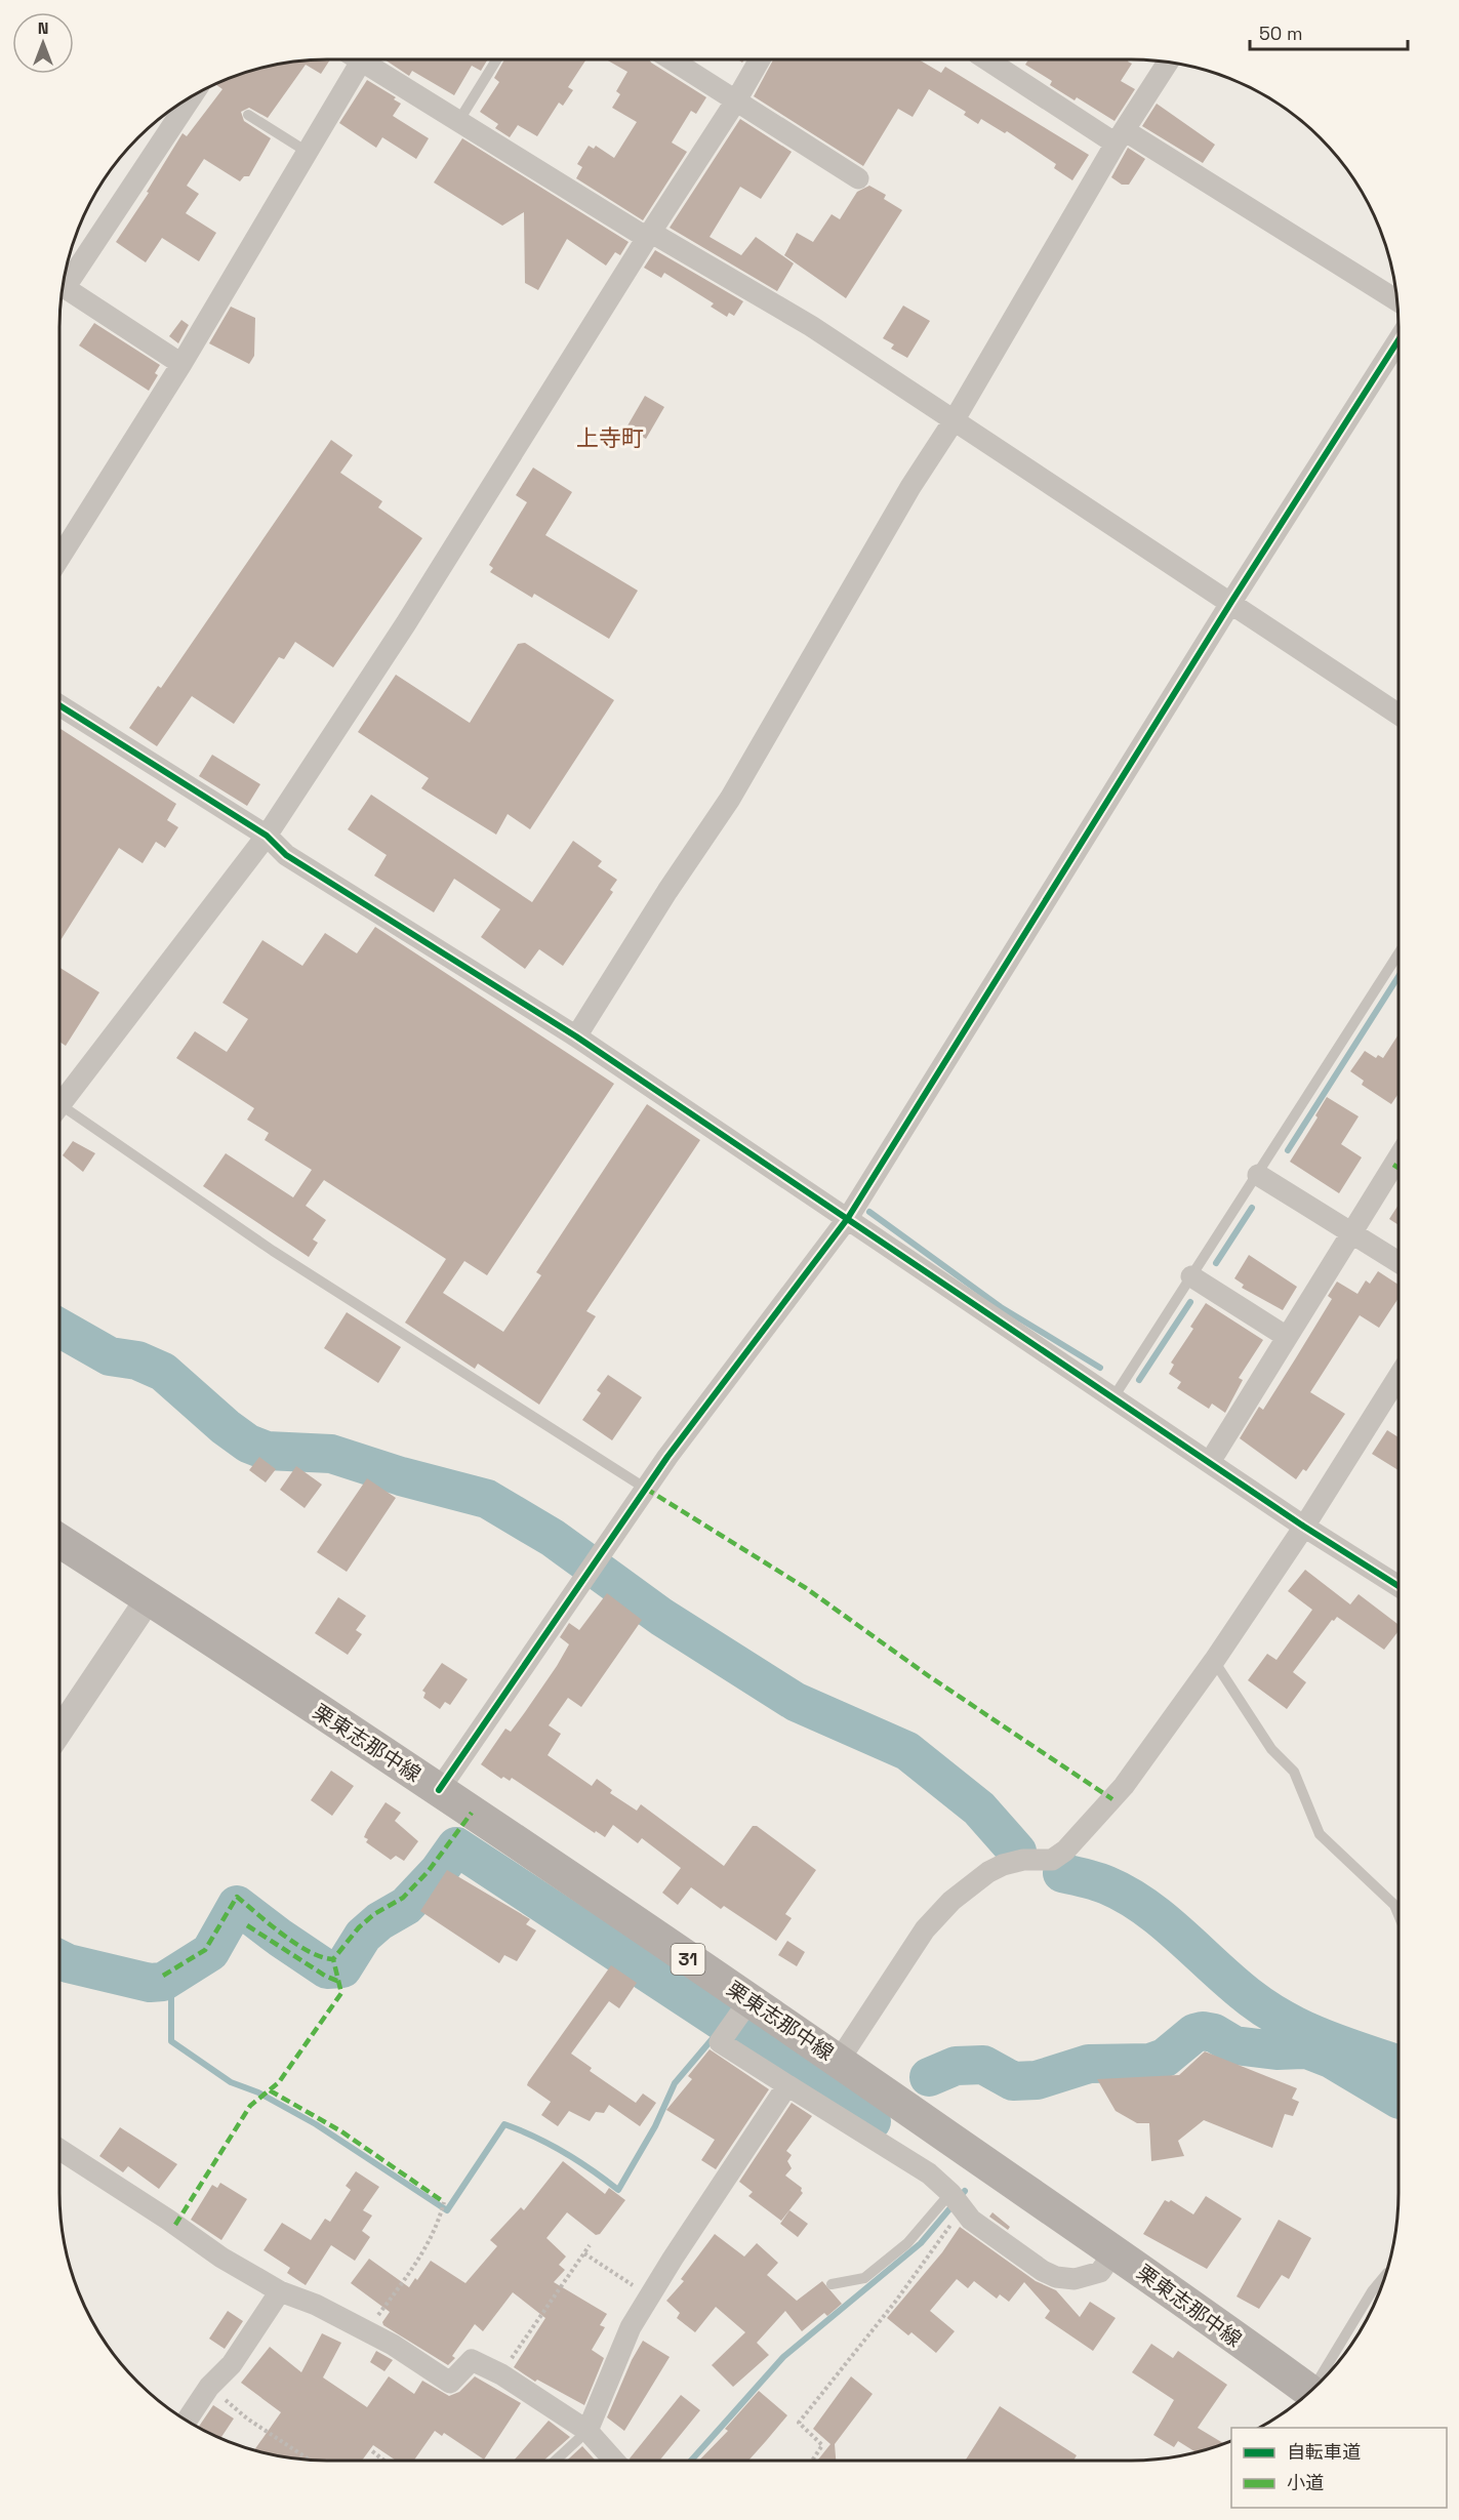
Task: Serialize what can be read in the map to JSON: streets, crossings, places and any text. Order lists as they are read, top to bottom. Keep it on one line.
{"streets":{"main road":["栗東志那中線","31"]},"districts":["上寺町"],"legend":["自転車道","小道"],"scale_bar":"50 m","north":"top"}
